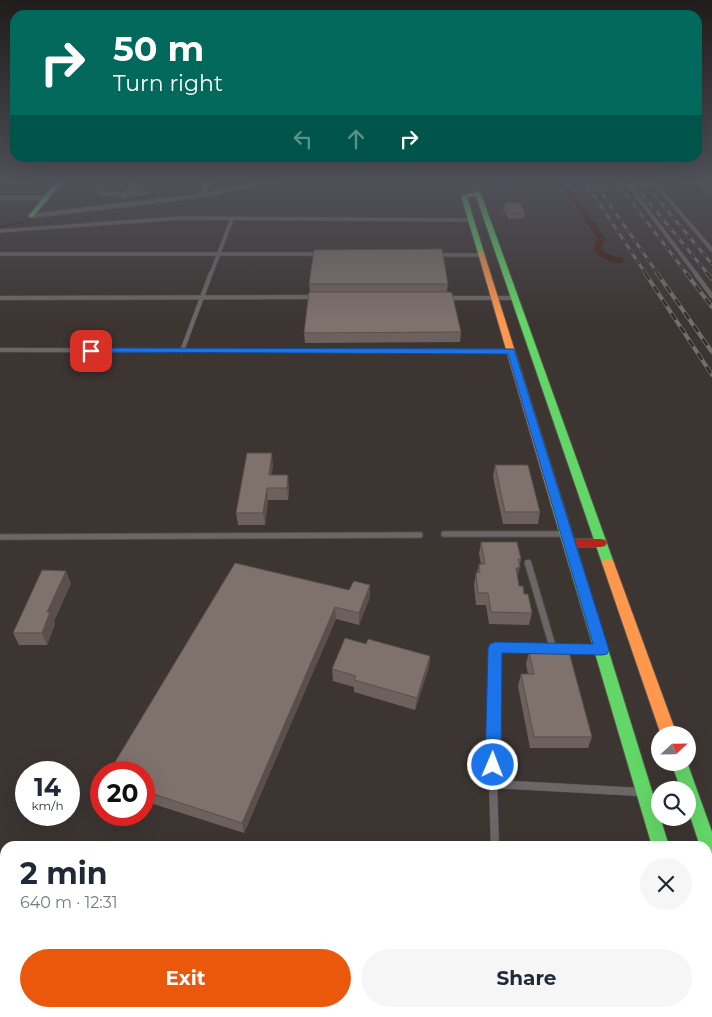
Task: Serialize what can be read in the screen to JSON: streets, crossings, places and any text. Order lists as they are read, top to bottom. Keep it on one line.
{"north":"right","page":{"turn":["50 m","Turn right"],"speed":"14 km/h","limit":"20","heading":["2 min","640 m · 12:31"],"buttons":["Exit","Share"]}}
